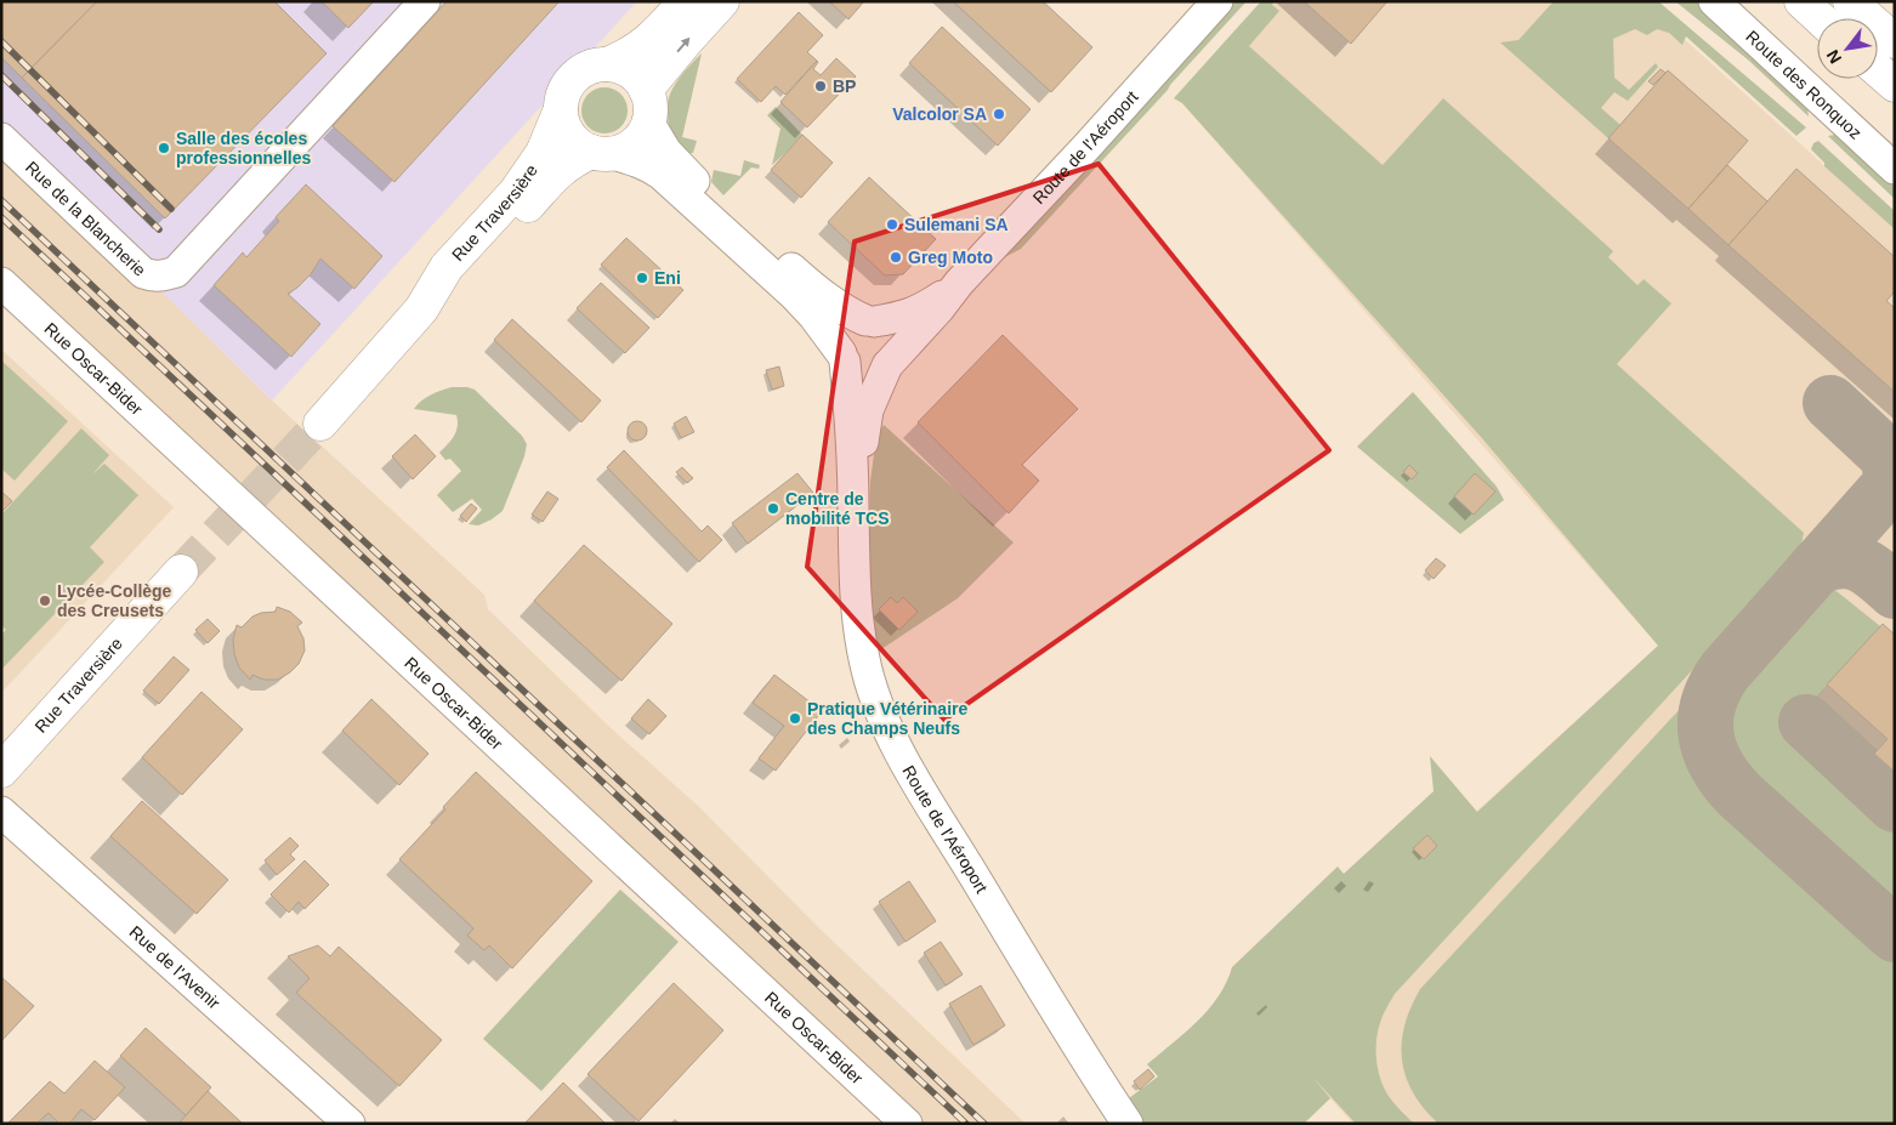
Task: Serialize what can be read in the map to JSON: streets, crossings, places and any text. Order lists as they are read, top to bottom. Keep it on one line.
{"streets":{"main road":["Rue Traversière"],"street":["Route des Ronquoz","Route de l'Aéroport","Rue de la Blancherie","Rue Oscar-Bider","Rue de l'Avenir"]},"places":["BP","Valcolor SA","Salle des écoles professionnelles","Sulemani SA","Greg Moto","Eni","Centre de mobilité TCS","Lycée-Collège des Creusets","Pratique Vétérinaire des Champs Neufs"],"north":"bottom left"}
